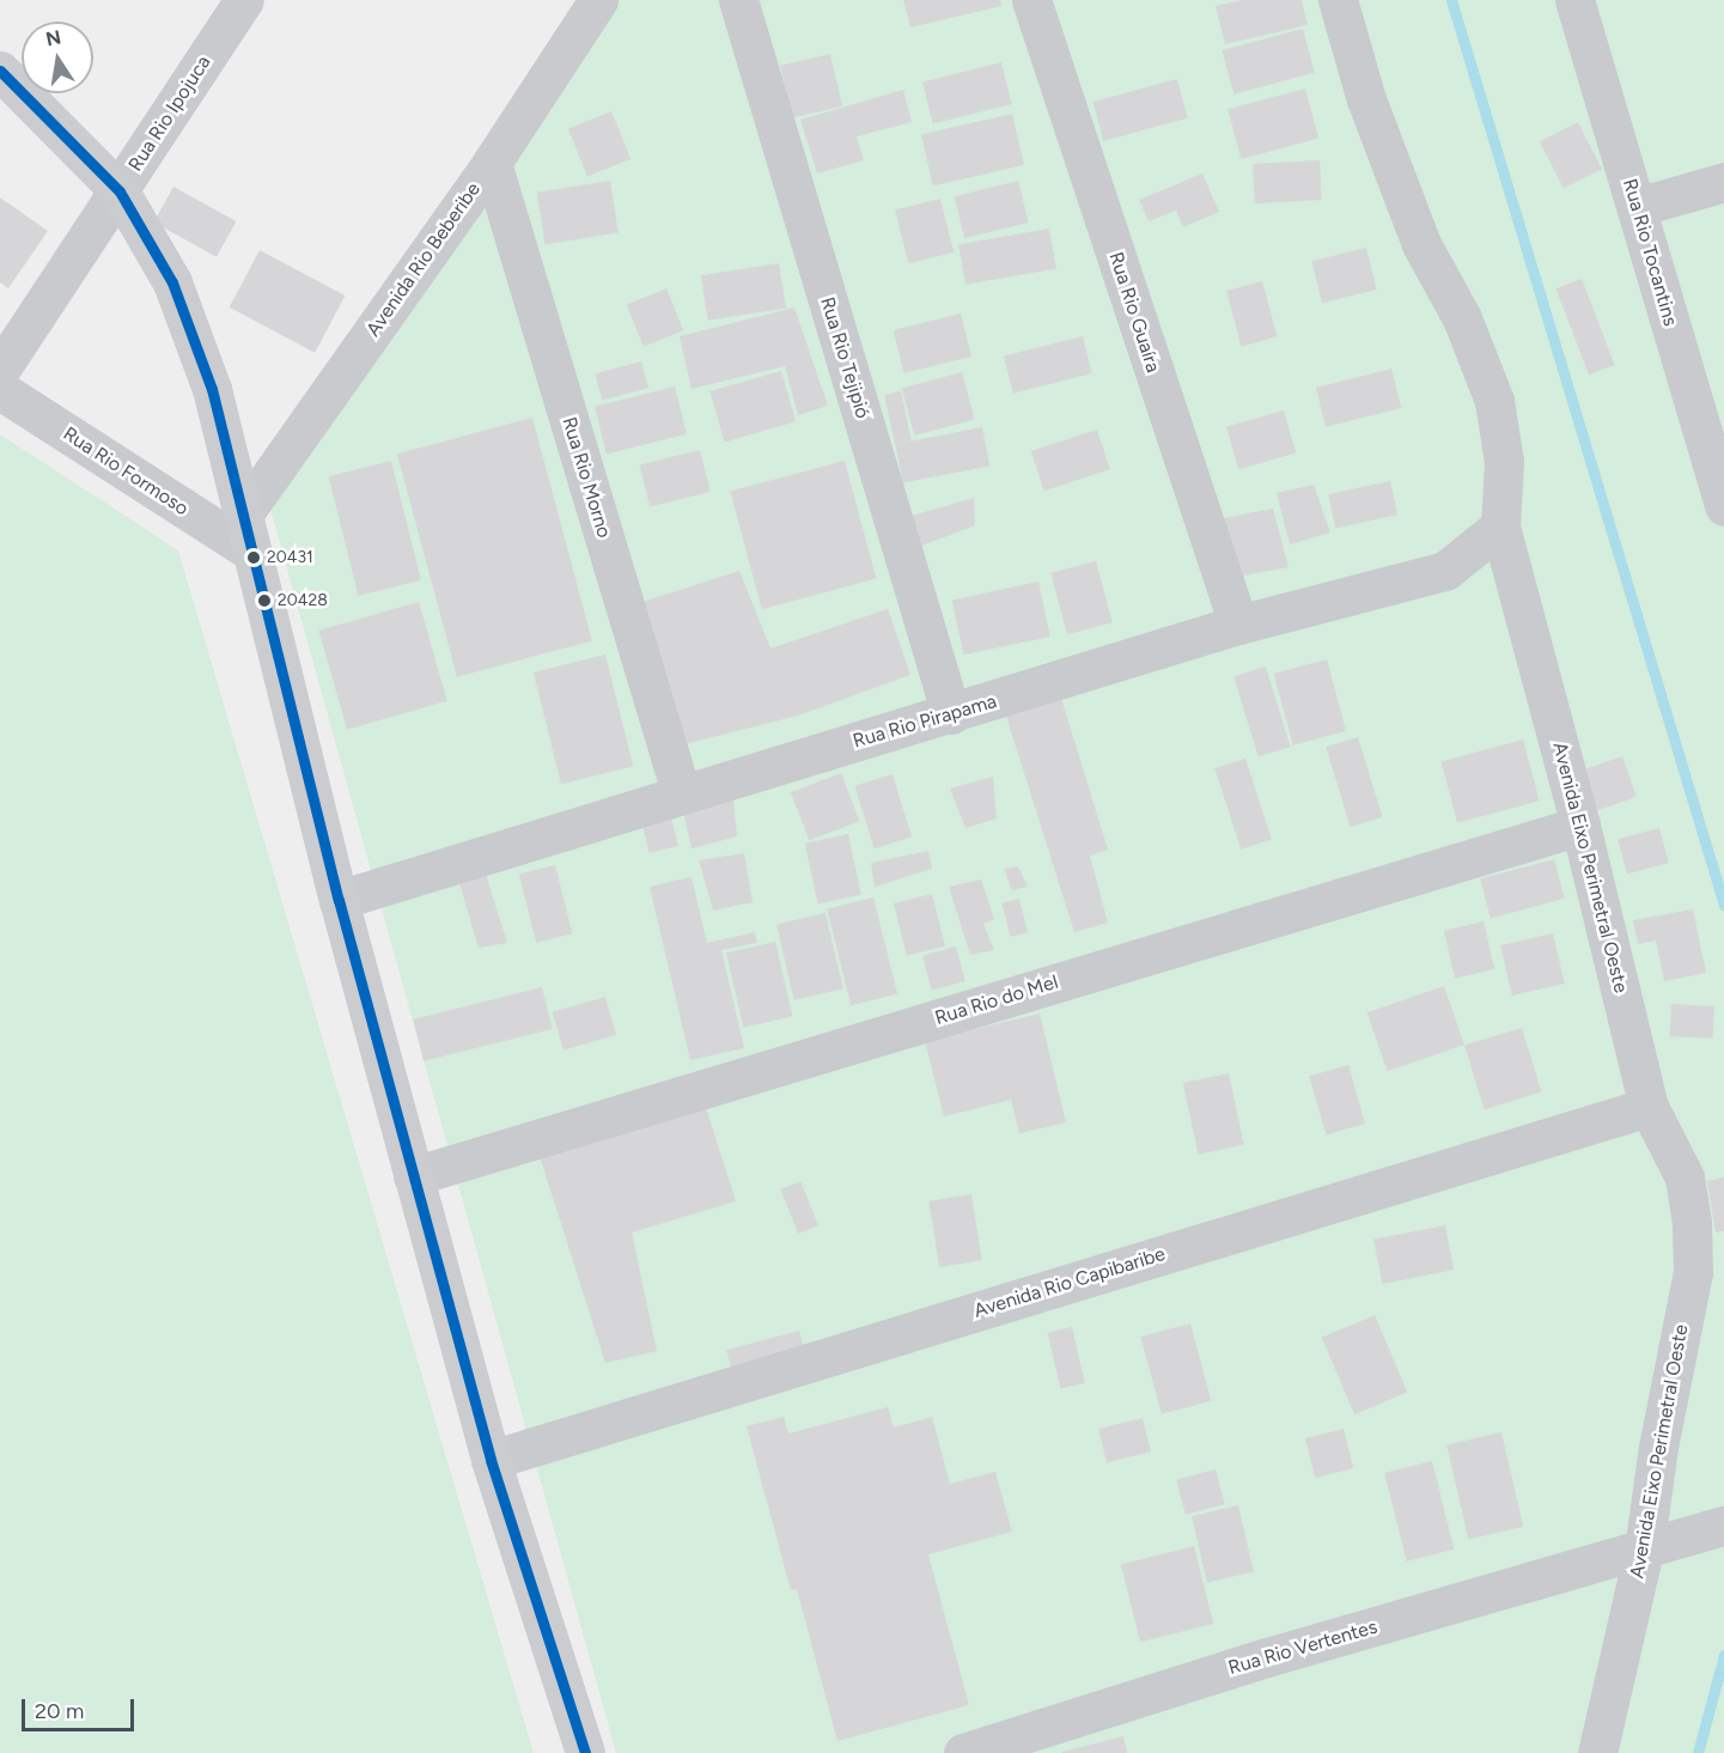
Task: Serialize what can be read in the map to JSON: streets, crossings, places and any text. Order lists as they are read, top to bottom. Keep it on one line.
{"streets":{"street":["Rua Rio Ipojuca","Rua Rio Tocantins","Avenida Rio Beberibe","Rua Rio Guaíra","Rua Rio Tejipió","Rua Rio Formoso","Rua Rio Morno","Rua Rio Pirapama","Avenida Eixo Perimetral Oeste","Rua Rio do Mel","Avenida Rio Capibaribe","Rua Rio Vertentes"]},"crossings":[["Avenida Rio Beberibe","Rua Rio Morno"],["Rua Rio Guaíra","Rua Rio Pirapama"],["Rua Rio Tejipió","Rua Rio Pirapama"],["Rua Rio Morno","Rua Rio Pirapama"],["Rua Rio Pirapama","Avenida Eixo Perimetral Oeste"],["Avenida Eixo Perimetral Oeste","Rua Rio do Mel"],["Avenida Eixo Perimetral Oeste","Avenida Rio Capibaribe"],["Avenida Eixo Perimetral Oeste","Rua Rio Vertentes"]],"places":["20431","20428"],"scale_bar":"20 m","north":"top"}
